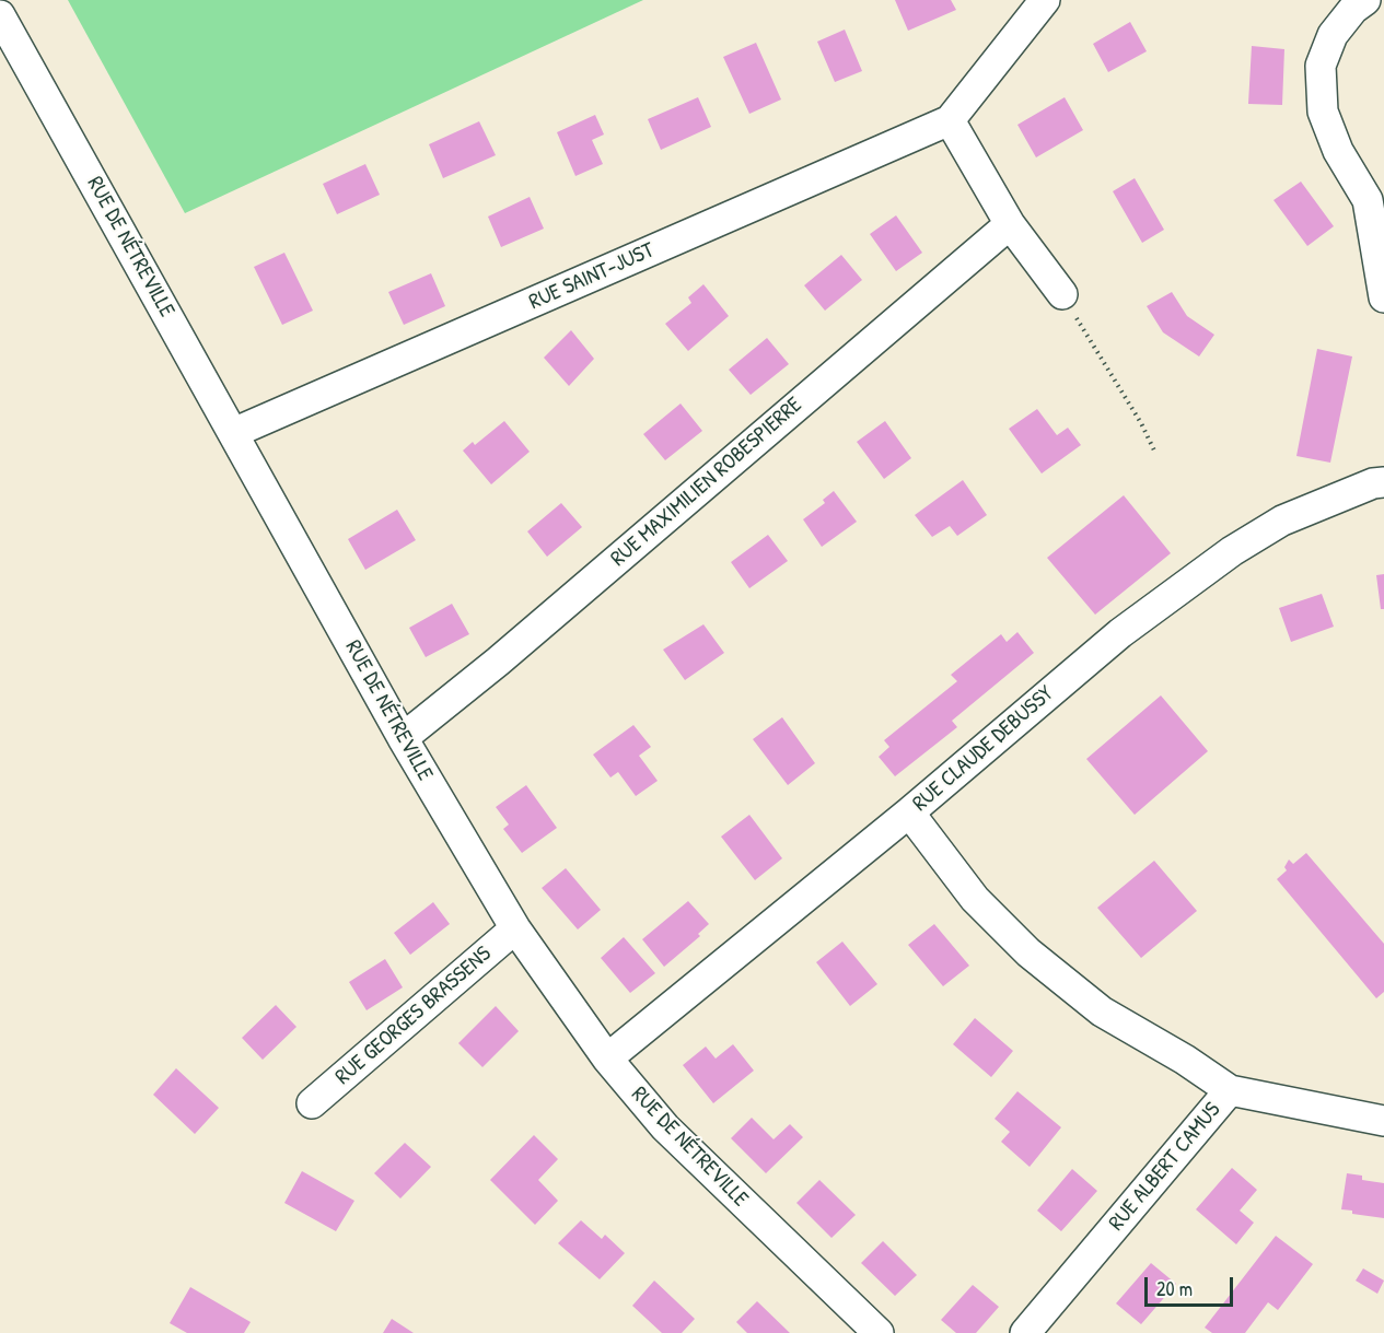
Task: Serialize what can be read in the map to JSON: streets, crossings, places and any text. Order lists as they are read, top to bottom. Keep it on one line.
{"streets":{"street":["RUE DE NÉTREVILLE","RUE SAINT-JUST","RUE MAXIMILIEN ROBESPIERRE","RUE CLAUDE DEBUSSY","RUE GEORGES BRASSENS","RUE ALBERT CAMUS"]},"crossings":[["RUE DE NÉTREVILLE","RUE SAINT-JUST"],["RUE DE NÉTREVILLE","RUE MAXIMILIEN ROBESPIERRE"],["RUE DE NÉTREVILLE","RUE CLAUDE DEBUSSY"],["RUE DE NÉTREVILLE","RUE GEORGES BRASSENS"]],"scale_bar":"20 m"}
